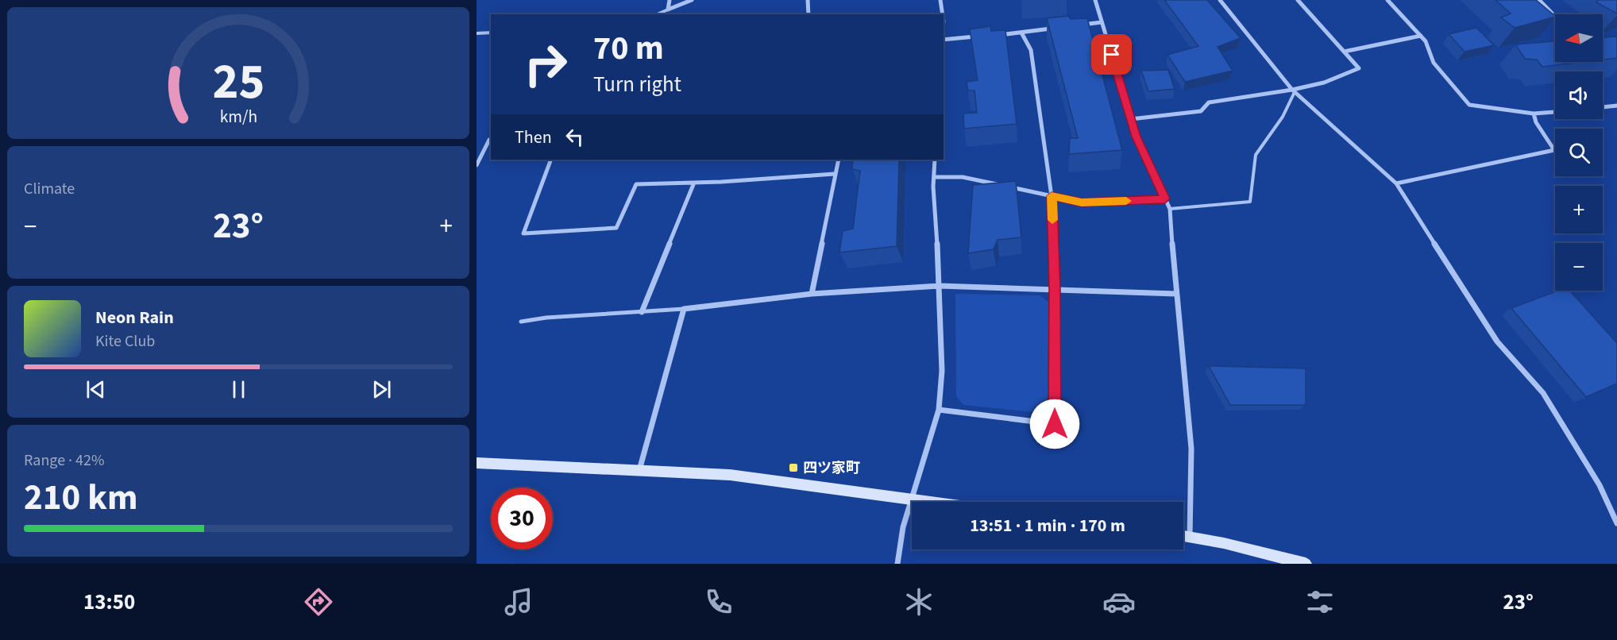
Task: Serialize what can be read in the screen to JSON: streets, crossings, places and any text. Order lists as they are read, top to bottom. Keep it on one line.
{"places":{"transit":["四ツ家町"]},"north":"left","page":{"map_buttons":["+","−"],"turn":["70 m","Turn right"],"then":"Then","tile":["Climate",["Range · 42%","210 km"]],"heat":["−","23°","+"],"song":["Neon Rain","Kite Club"],"limit":"30","trip":"13:51 · 1 min · 170 m","tabs":["13:50","23°"],"gauge":["25","km/h"]}}
